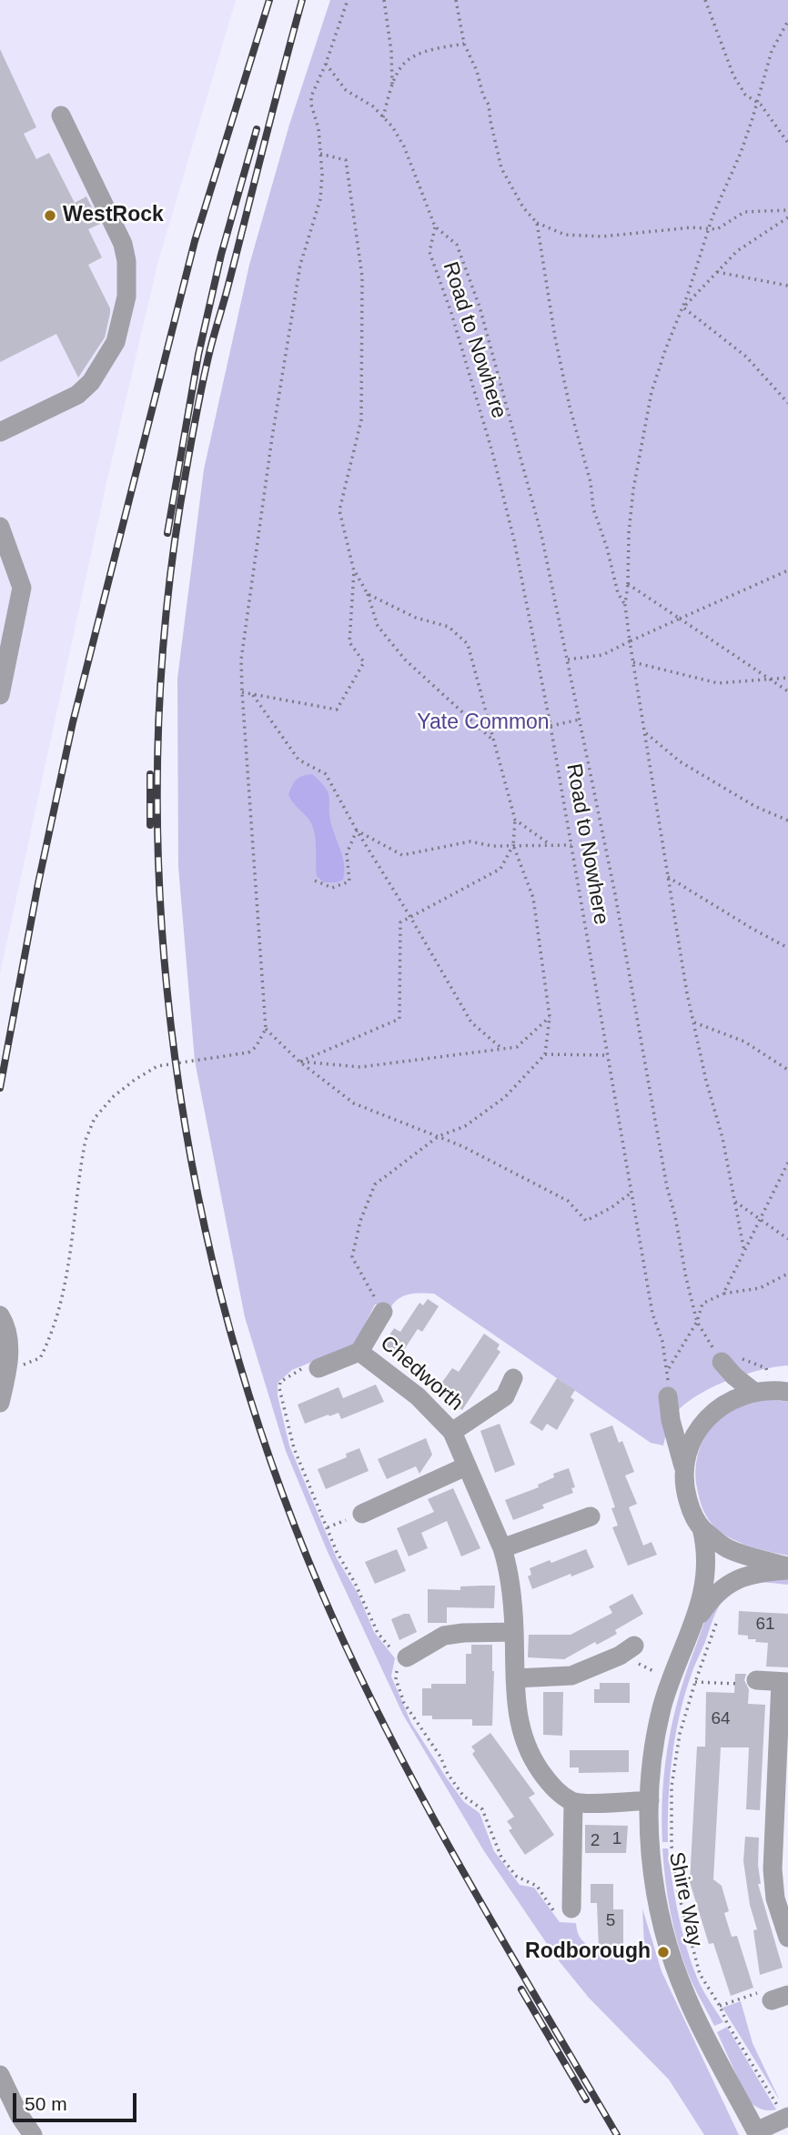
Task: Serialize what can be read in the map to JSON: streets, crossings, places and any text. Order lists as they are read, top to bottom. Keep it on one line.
{"streets":{"street":["Chedworth","Shire Way"],"path":["Road to Nowhere"]},"parks":["Yate Common"],"places":["WestRock","Rodborough"],"house_numbers":["61","64","1","2","5"],"scale_bar":"50 m"}
